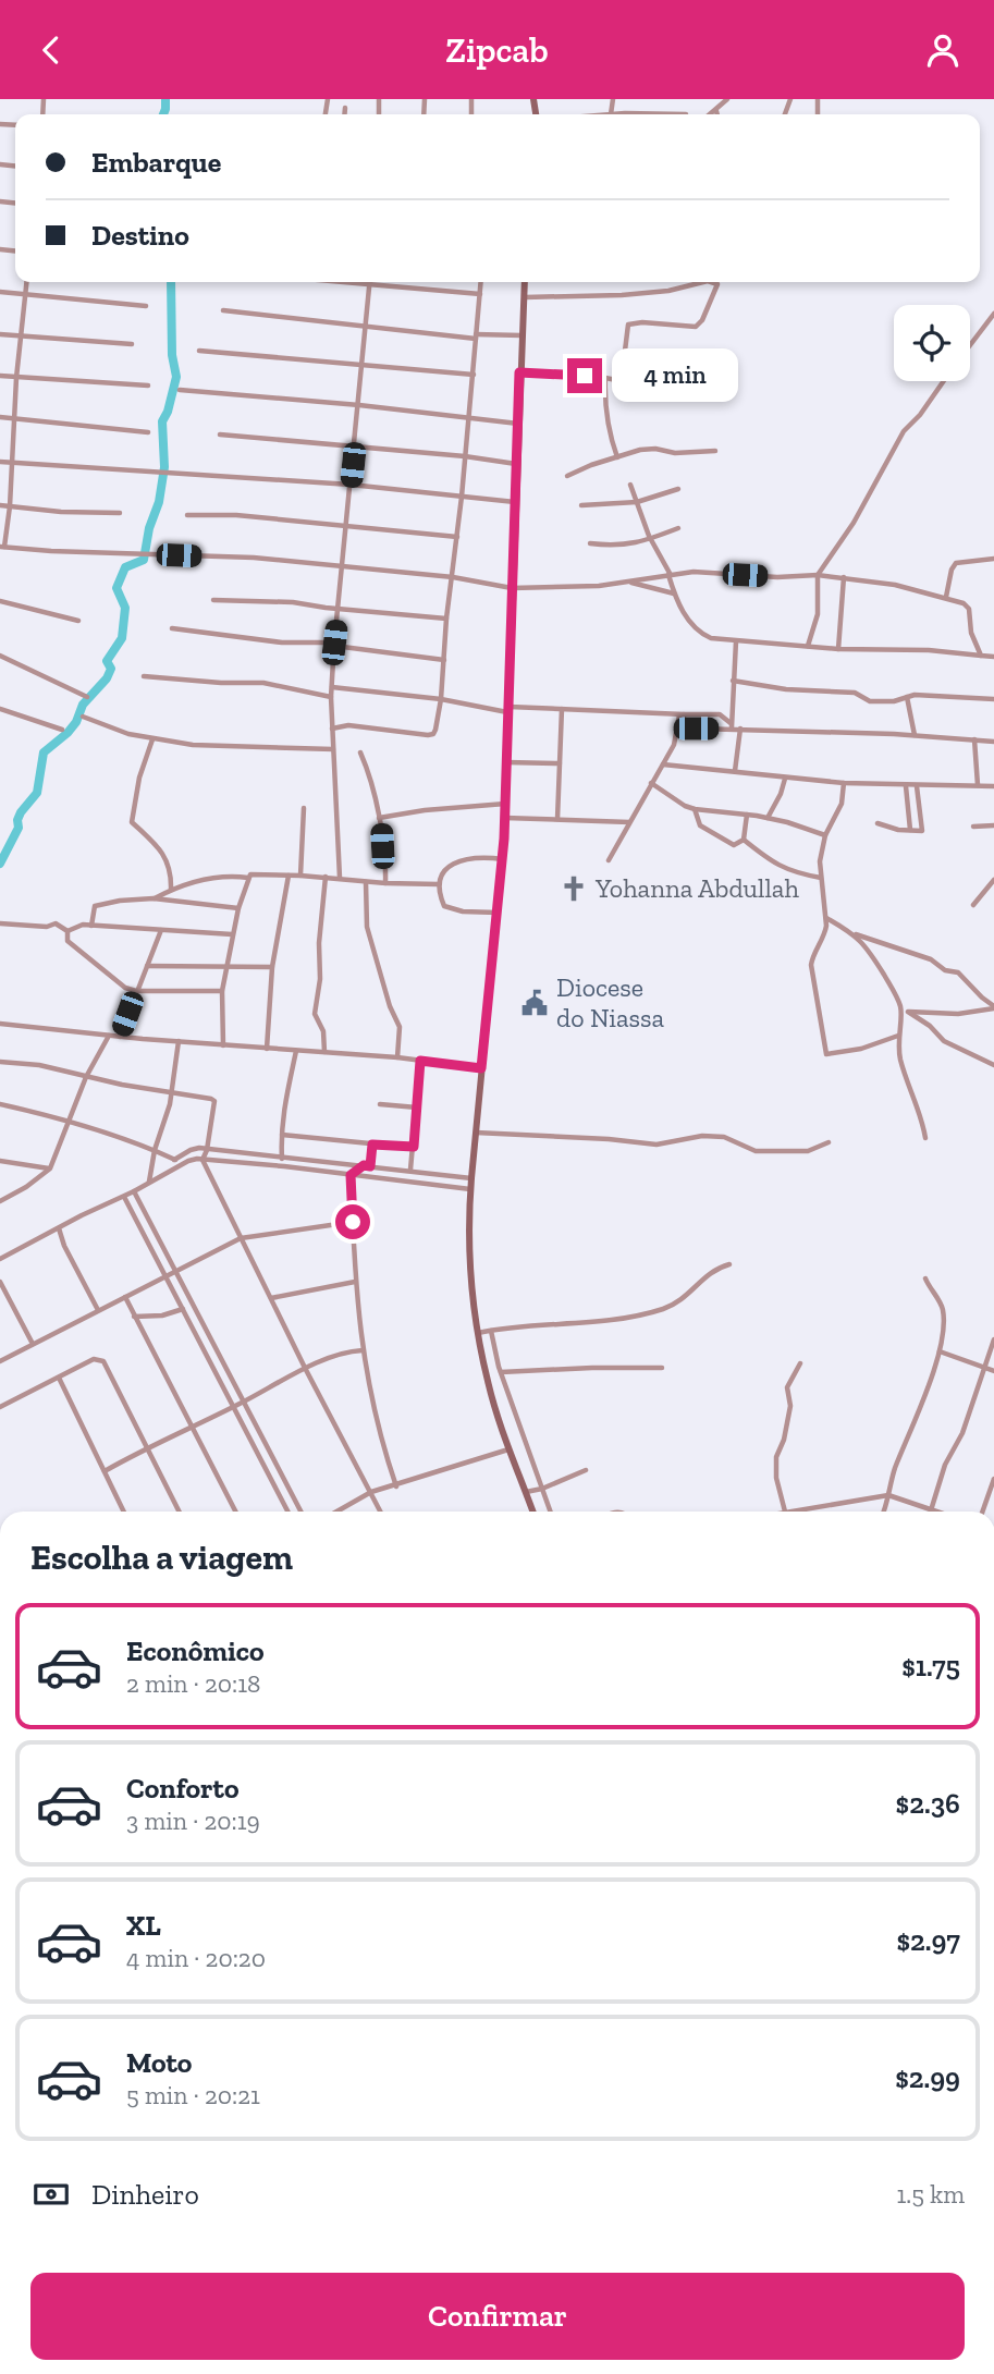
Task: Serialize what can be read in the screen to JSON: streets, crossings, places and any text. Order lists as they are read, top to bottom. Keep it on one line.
{"places":{"church":["Yohanna Abdullah"],"public building":["Diocese do Niassa"]},"page":{"header":"Zipcab","banner":["Embarque","Destino"],"bubble":"4 min","heading":"Escolha a viagem","list":[{"name":"Econômico","note":"2 min · 20:18","value":"$1.75"},{"name":"Conforto","note":"3 min · 20:19","value":"$2.36"},{"name":"XL","note":"4 min · 20:20","value":"$2.97"},{"name":"Moto","note":"5 min · 20:21","value":"$2.99"}],"pay":["Dinheiro","1.5 km"],"buttons":"Confirmar"}}
